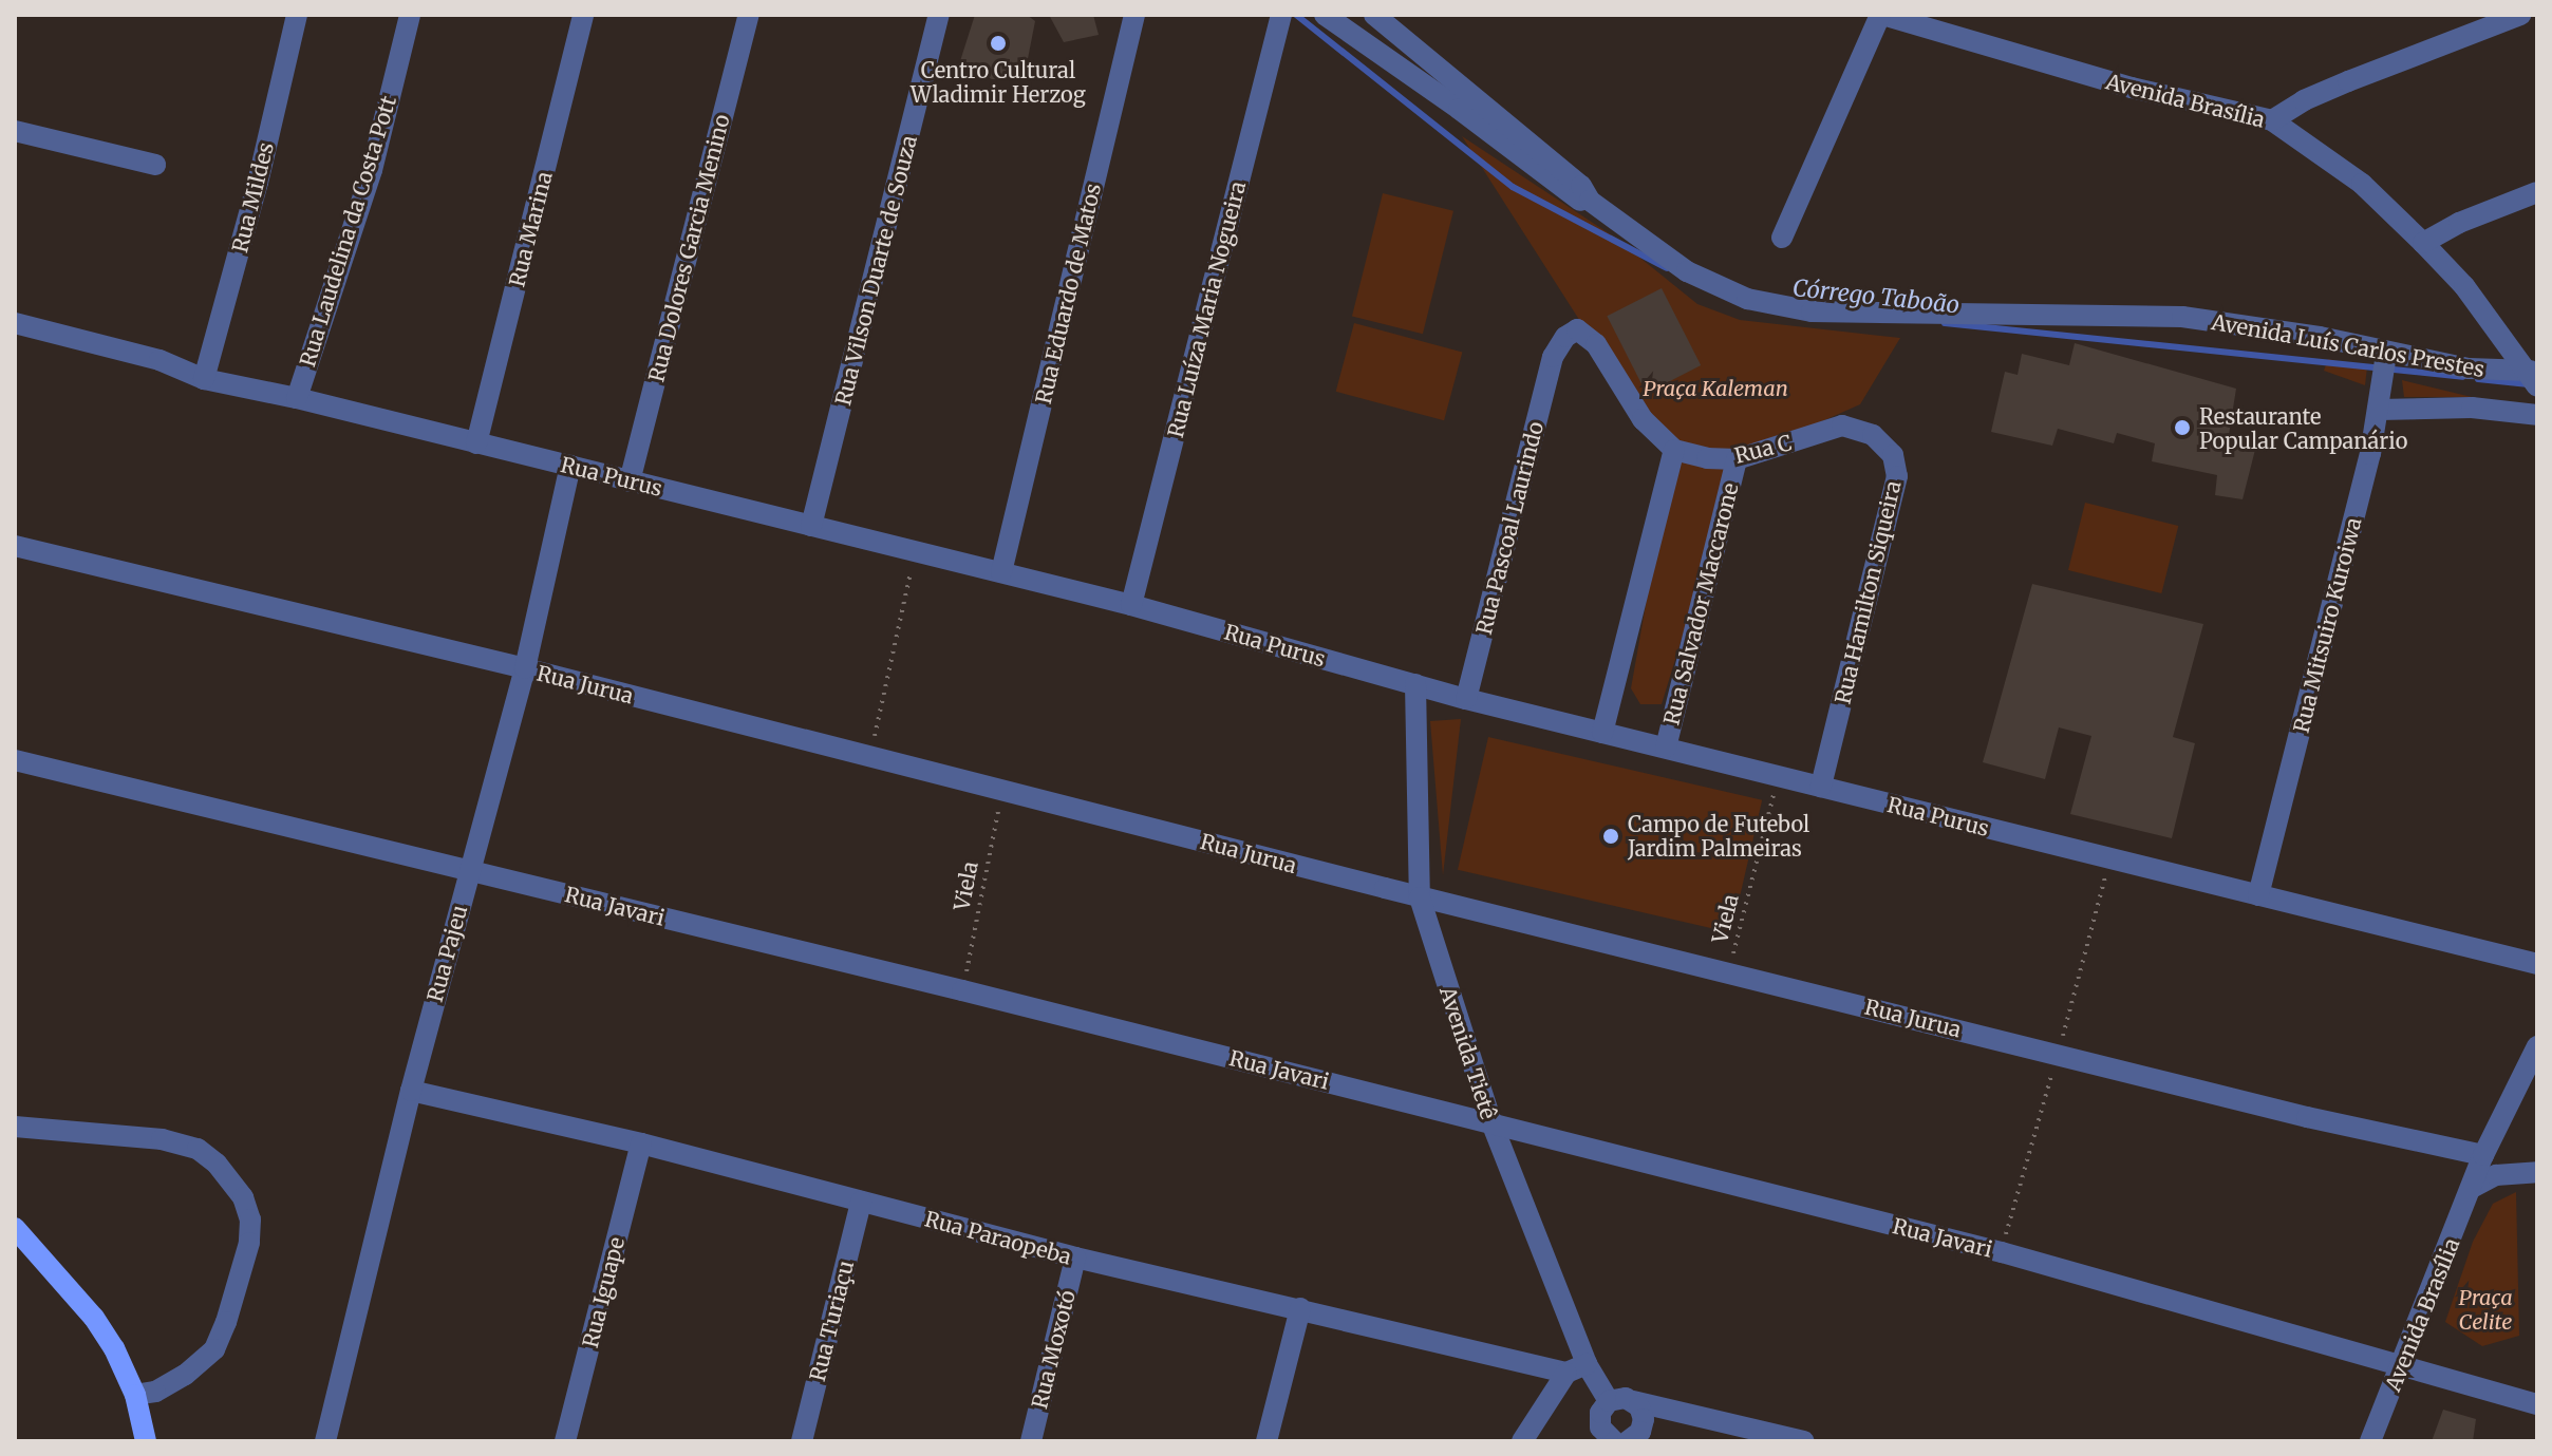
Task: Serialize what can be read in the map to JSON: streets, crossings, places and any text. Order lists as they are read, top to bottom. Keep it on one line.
{"streets":{"street":["Avenida Brasília","Rua Mildes","Rua Marina","Rua Laudelina da Costa Pott","Rua Dolores Garcia Menino","Rua Vilson Duarte de Souza","Rua Eduardo de Matos","Rua Luíza Maria Nogueira","Avenida Luís Carlos Prestes","Rua C","Rua Purus","Rua Pascoal Laurindo","Rua Hamilton Siqueira","Rua Salvador Maccarone","Rua Mitsuiro Kuroiwa","Rua Jurua","Rua Javari","Rua Pajeu","Avenida Tietê","Rua Paraopeba","Rua Iguape","Rua Turiaçu","Rua Moxotó"],"path":["Viela"]},"crossings":[["Avenida Brasília","Avenida Luís Carlos Prestes"],["Avenida Brasília","Rua Jurua"],["Avenida Brasília","Rua Javari"],["Rua Mildes","Rua Purus"],["Rua Marina","Rua Purus"],["Rua Laudelina da Costa Pott","Rua Purus"],["Rua Dolores Garcia Menino","Rua Purus"],["Rua Vilson Duarte de Souza","Rua Purus"],["Rua Eduardo de Matos","Rua Purus"],["Rua Luíza Maria Nogueira","Rua Purus"],["Avenida Luís Carlos Prestes","Rua Mitsuiro Kuroiwa"],["Rua C","Rua Pascoal Laurindo"],["Rua C","Rua Hamilton Siqueira"],["Rua C","Rua Salvador Maccarone"],["Rua Purus","Rua Pascoal Laurindo"],["Rua Purus","Rua Hamilton Siqueira"],["Rua Purus","Rua Salvador Maccarone"],["Rua Purus","Rua Mitsuiro Kuroiwa"],["Rua Purus","Viela"],["Rua Purus","Rua Pajeu"],["Rua Purus","Avenida Tietê"],["Rua Jurua","Viela"],["Rua Jurua","Rua Pajeu"],["Rua Jurua","Avenida Tietê"],["Viela","Rua Javari"],["Rua Javari","Rua Pajeu"],["Rua Javari","Avenida Tietê"],["Rua Pajeu","Rua Paraopeba"],["Avenida Tietê","Rua Paraopeba"],["Rua Paraopeba","Rua Iguape"],["Rua Paraopeba","Rua Turiaçu"],["Rua Paraopeba","Rua Moxotó"]],"water":["Córrego Taboão"],"parks":["Praça Kaleman","Praça Celite"],"places":["Centro Cultural Wladimir Herzog","Restaurante Popular Campanário","Campo de Futebol Jardim Palmeiras"]}
